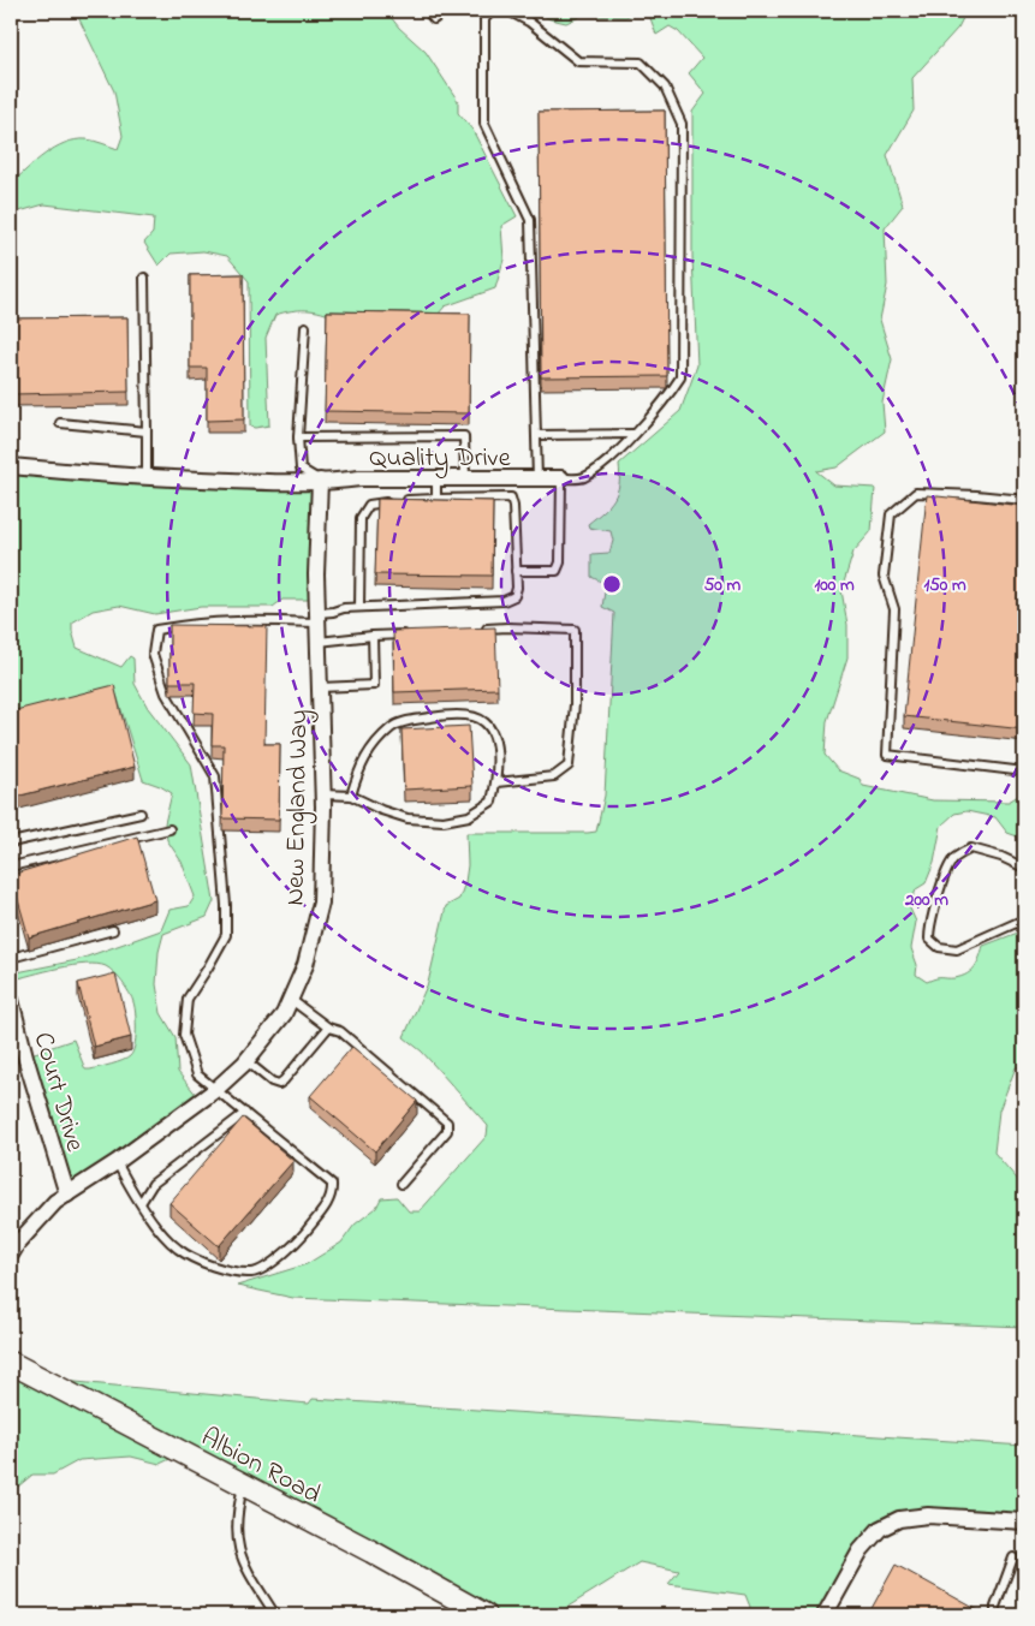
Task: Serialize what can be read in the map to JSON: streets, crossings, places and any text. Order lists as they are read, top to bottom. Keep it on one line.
{"streets":{"main road":["Albion Road"],"street":["Quality Drive","New England Way","Court Drive"]},"crossings":[["Quality Drive","New England Way"],["New England Way","Court Drive"]],"rings":["50 m","100 m","150 m","200 m"]}
